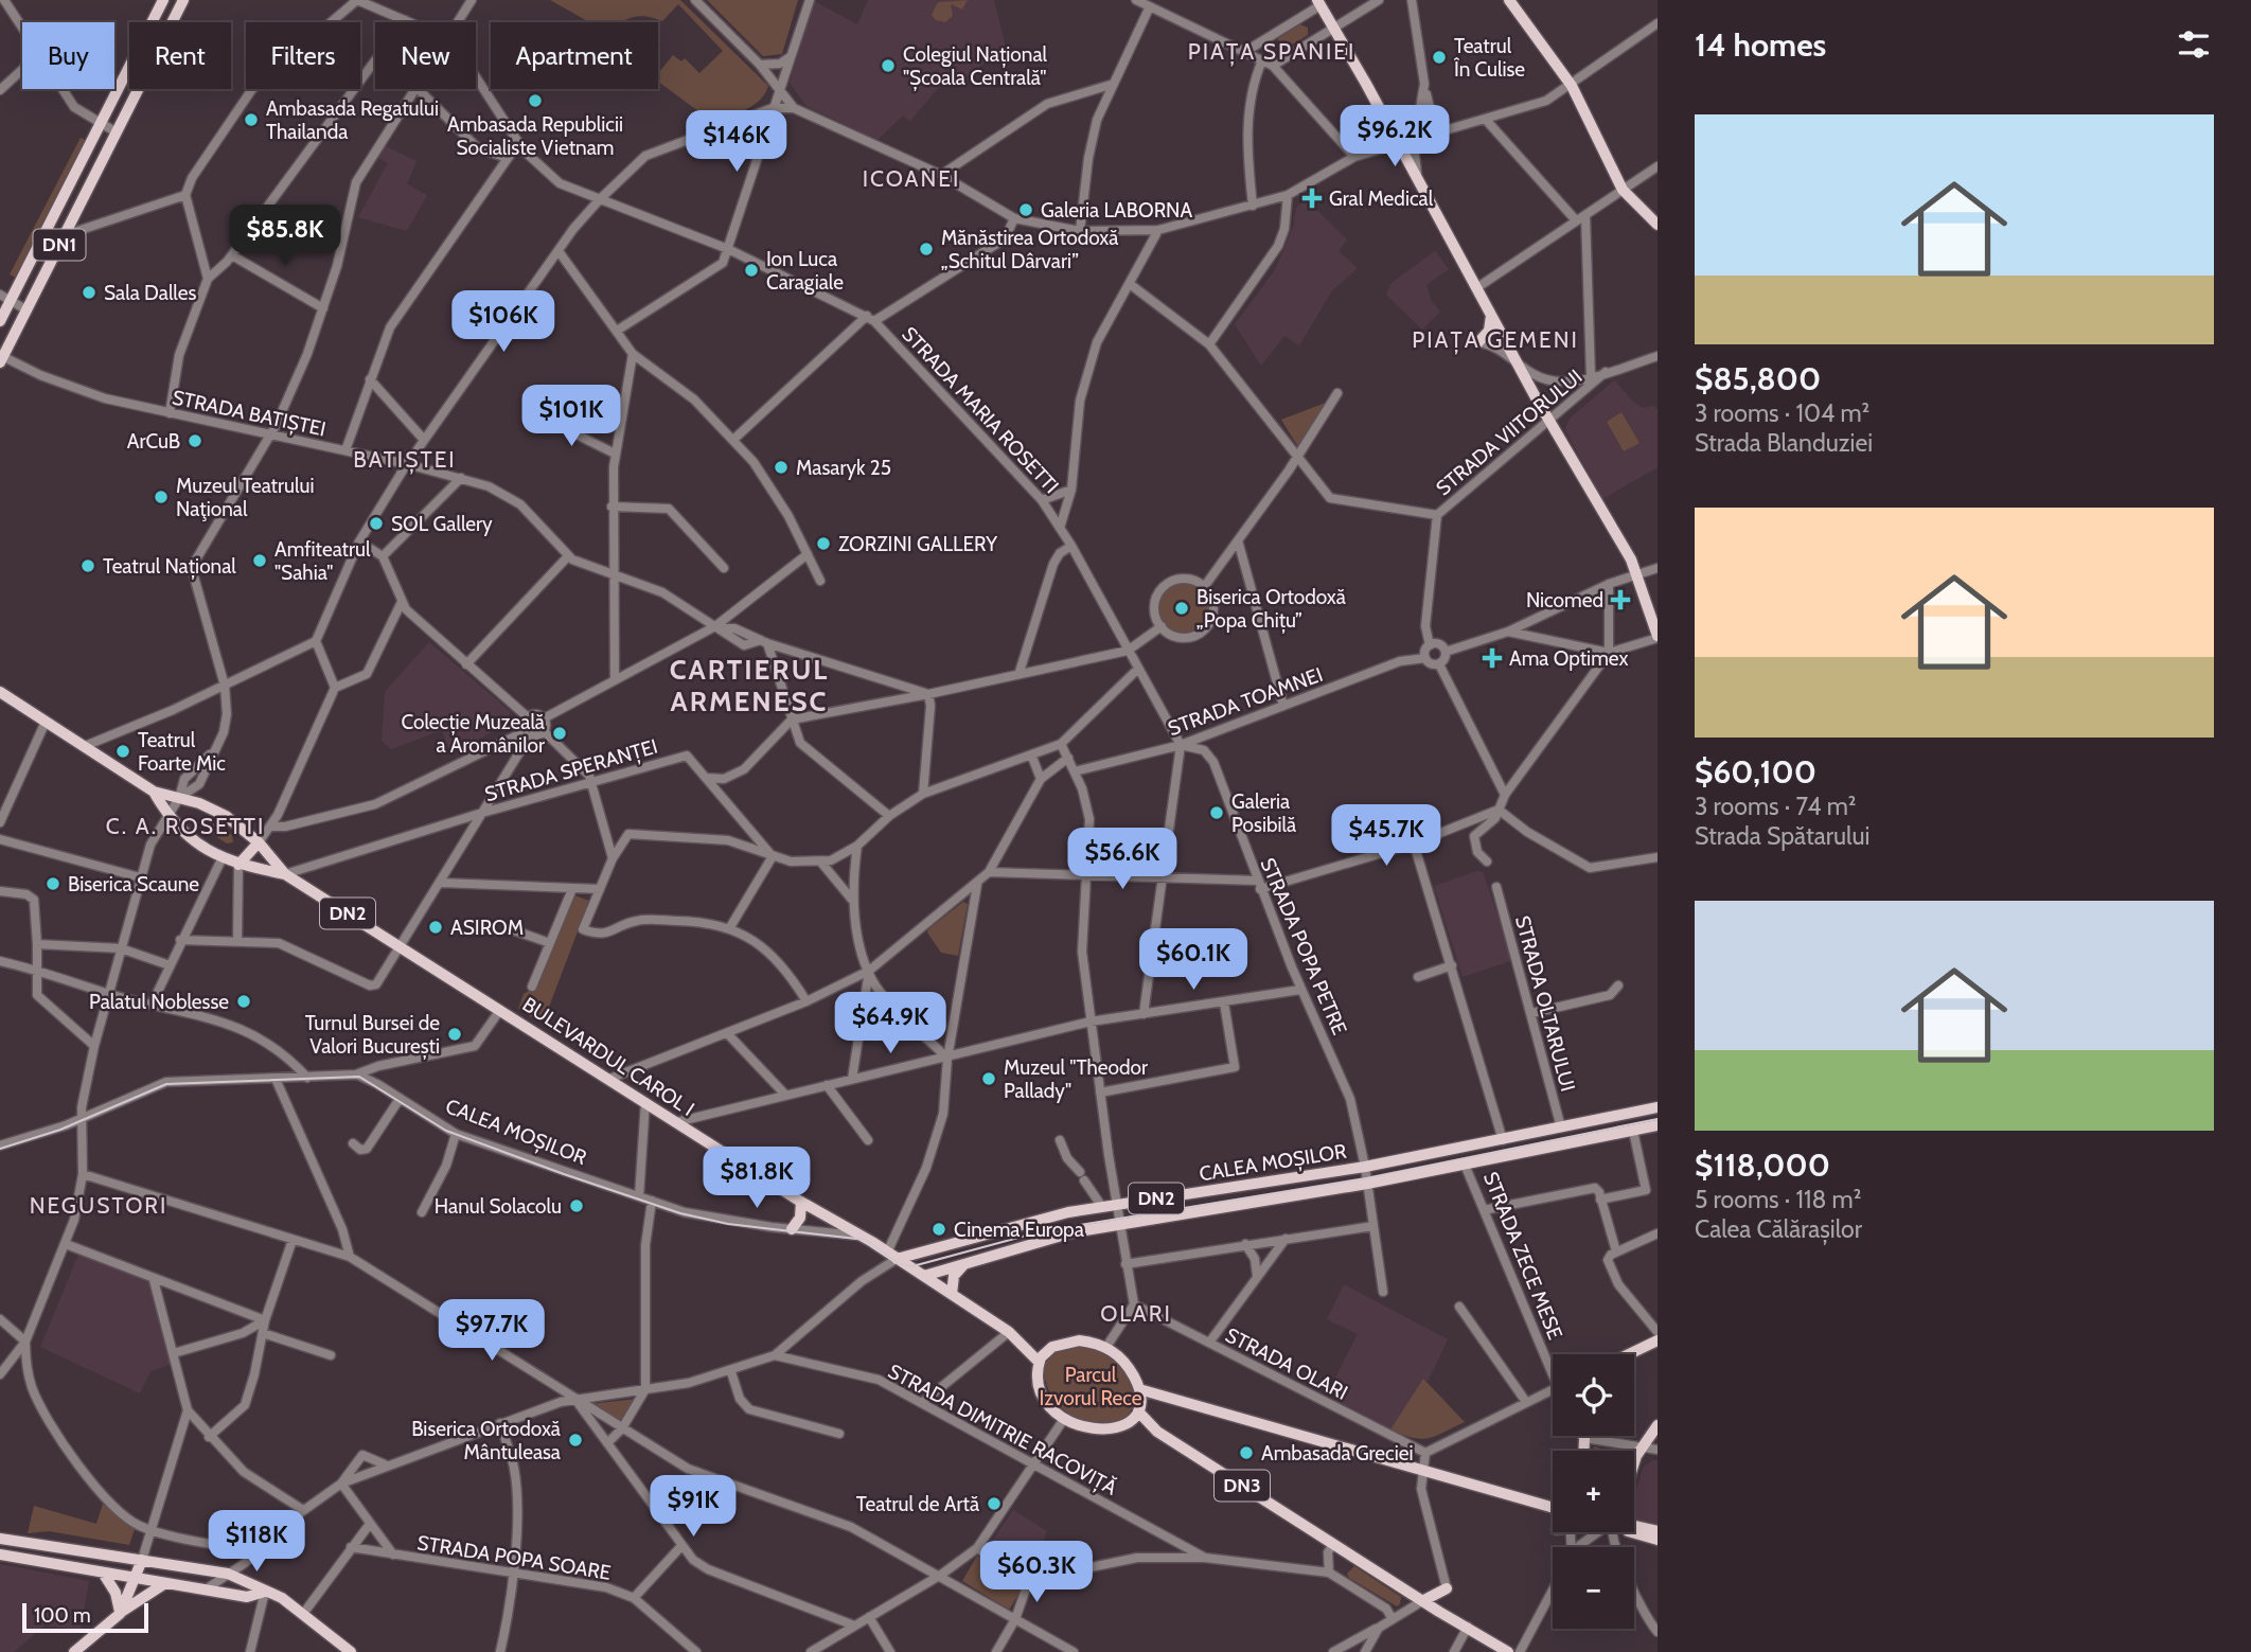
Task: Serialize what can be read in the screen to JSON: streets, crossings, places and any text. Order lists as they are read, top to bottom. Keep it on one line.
{"streets":{"main road":["DN1","DN2","BULEVARDUL CAROL I","CALEA MOȘILOR","DN3"],"street":["STRADA MARIA ROSETTI","STRADA BATIȘTEI","STRADA VIITORULUI","STRADA TOAMNEI","STRADA SPERANȚEI","STRADA POPA PETRE","STRADA OLTARULUI","STRADA ZECE MESE","STRADA OLARI","STRADA DIMITRIE RACOVIȚĂ","STRADA POPA SOARE"]},"crossings":[["DN1","STRADA BATIȘTEI"],["STRADA MARIA ROSETTI","STRADA TOAMNEI"],["STRADA MARIA ROSETTI","STRADA POPA PETRE"],["STRADA TOAMNEI","STRADA POPA PETRE"],["STRADA SPERANȚEI","DN2"],["STRADA SPERANȚEI","BULEVARDUL CAROL I"],["DN2","BULEVARDUL CAROL I"],["STRADA POPA PETRE","CALEA MOȘILOR"],["STRADA OLTARULUI","CALEA MOȘILOR"],["BULEVARDUL CAROL I","CALEA MOȘILOR"],["BULEVARDUL CAROL I","DN3"],["CALEA MOȘILOR","STRADA ZECE MESE"]],"districts":["PIAȚA SPANIEI","ICOANEI","PIAȚA GEMENI","BATIȘTEI","CARTIERUL ARMENESC","C. A. ROSETTI","NEGUSTORI","OLARI"],"parks":["Parcul Izvorul Rece"],"places":{"other":["Teatrul În Culise","Colegiul Național \"Școala Centrală\"","Ambasada Republicii Socialiste Vietnam","Ambasada Regatului Thailanda","Galeria LABORNA","Mănăstirea Ortodoxă „Schitul Dârvari”","Ion Luca Caragiale","Sala Dalles","ArCuB","Masaryk 25","Muzeul Teatrului Naţional","SOL Gallery","ZORZINI GALLERY","Amfiteatrul \"Sahia\"","Teatrul Național","Biserica Ortodoxă „Popa Chițu”","Colecție Muzeală a Aromânilor","Teatrul Foarte Mic","Galeria Posibilă","Biserica Scaune","ASIROM","Palatul Noblesse","Turnul Bursei de Valori București","Muzeul \"Theodor Pallady\"","Hanul Solacolu","Cinema Europa","Biserica Ortodoxă Mântuleasa","Ambasada Greciei","Teatrul de Artă"],"health":["Gral Medical","Nicomed","Ama Optimex"]},"scale_bar":"100 m","page":{"heading":"14 homes","chip":["Buy","Rent","Filters","New","Apartment"],"list":[{"name":"$85,800","note":"3 rooms · 104 m² · Strada Blanduziei"},{"name":"$60,100","note":"3 rooms · 74 m² · Strada Spătarului"},{"name":"$118,000","note":"5 rooms · 118 m² · Calea Călărașilor"}],"price":["$96.2K","$146K","$85.8K","$106K","$101K","$45.7K","$56.6K","$60.1K","$64.9K","$81.8K","$97.7K","$91K","$118K","$60.3K"],"map_buttons":["+","−"],"scale":"100 m"}}
